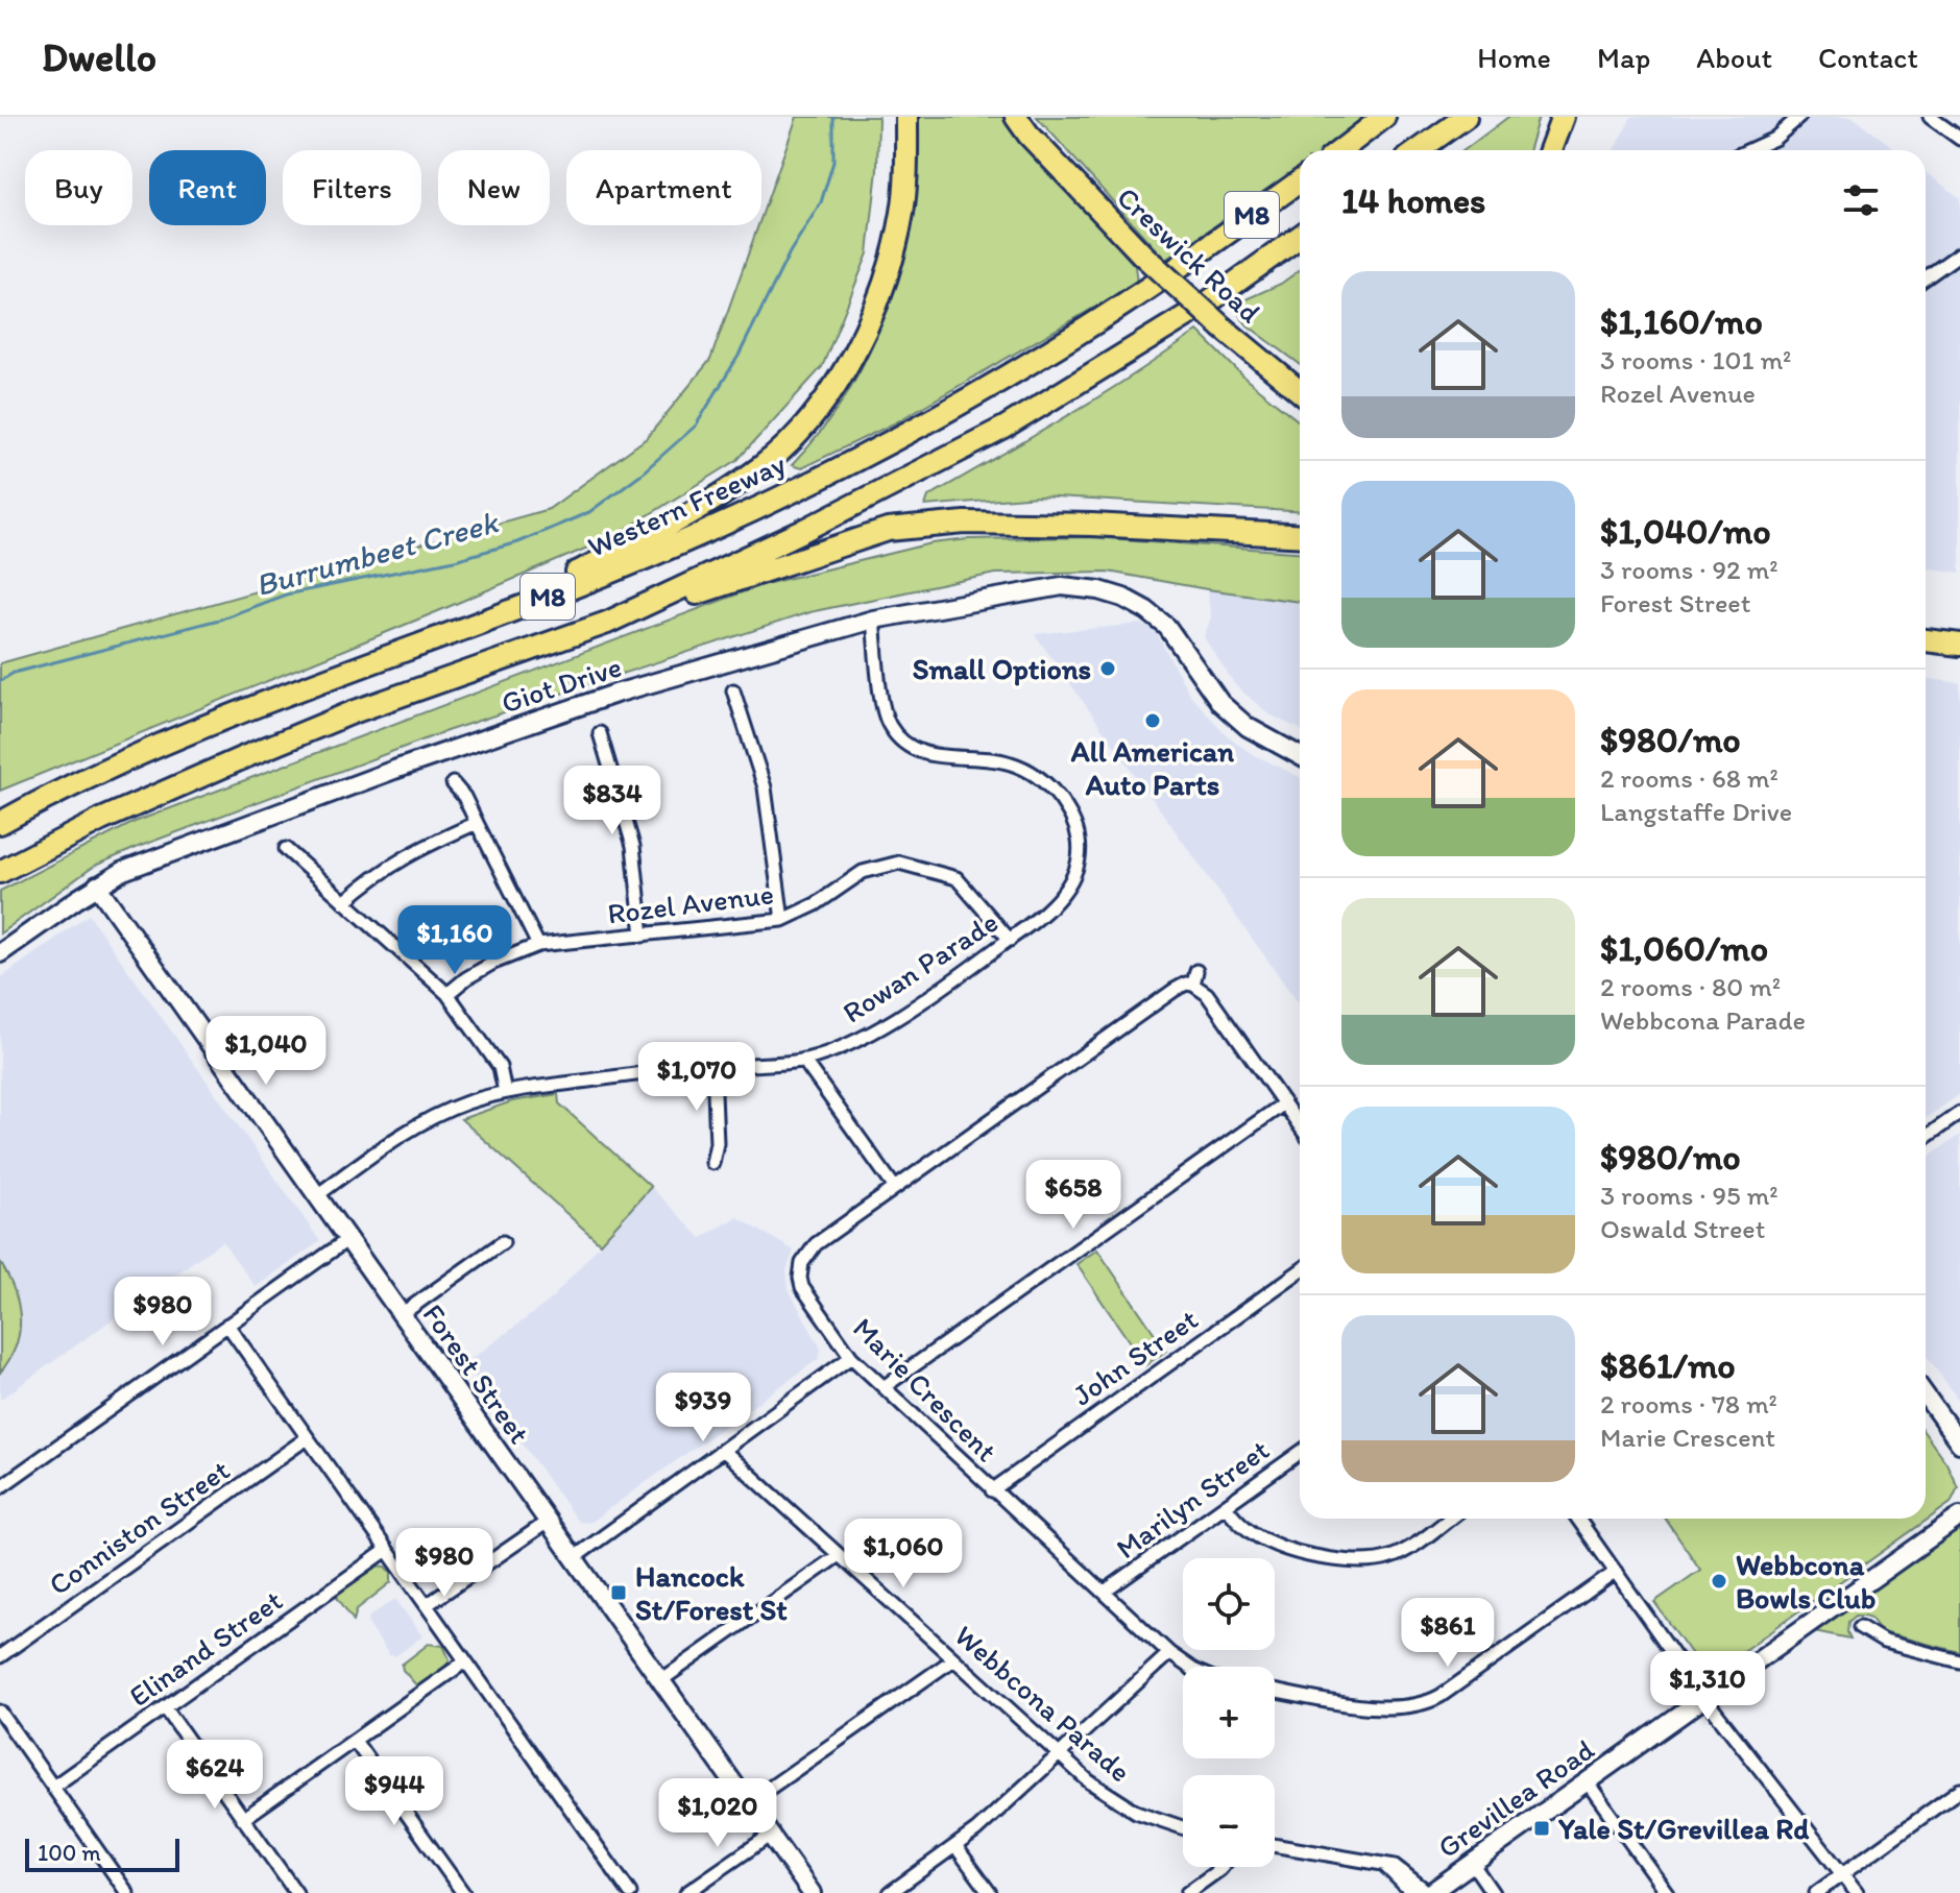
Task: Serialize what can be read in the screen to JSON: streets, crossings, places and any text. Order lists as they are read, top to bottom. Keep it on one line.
{"streets":{"highway":["M8","Creswick Road","Western Freeway"],"street":["Giot Drive","Rozel Avenue","Rowan Parade","John Street","Forest Street","Marie Crescent","Marilyn Street","Conniston Street","Elinand Street","Webbcona Parade","Grevillea Road"]},"crossings":[["Giot Drive","Rowan Parade"],["Giot Drive","Forest Street"],["Rozel Avenue","Rowan Parade"],["Rowan Parade","Forest Street"],["John Street","Marie Crescent"],["Marie Crescent","Marilyn Street"]],"water":["Burrumbeet Creek"],"places":{"other":["Small Options","All American Auto Parts","Webbcona Bowls Club"],"transit":["Hancock St/Forest St","Yale St/Grevillea Rd"]},"scale_bar":"100 m","page":{"header":"Dwello","nav":["Home","Map","About","Contact"],"chip":["Buy","Rent","Filters","New","Apartment"],"heading":"14 homes","list":[{"name":"$1,160/mo","note":"3 rooms · 101 m² · Rozel Avenue"},{"name":"$1,040/mo","note":"3 rooms · 92 m² · Forest Street"},{"name":"$980/mo","note":"2 rooms · 68 m² · Langstaffe Drive"},{"name":"$1,060/mo","note":"2 rooms · 80 m² · Webbcona Parade"},{"name":"$980/mo","note":"3 rooms · 95 m² · Oswald Street"},{"name":"$861/mo","note":"2 rooms · 78 m² · Marie Crescent"}],"price":["$834","$1,160","$1,040","$1,070","$658","$980","$939","$1,060","$980","$861","$1,310","$624","$944","$1,020"],"map_buttons":["+","−"],"scale":"100 m"}}
